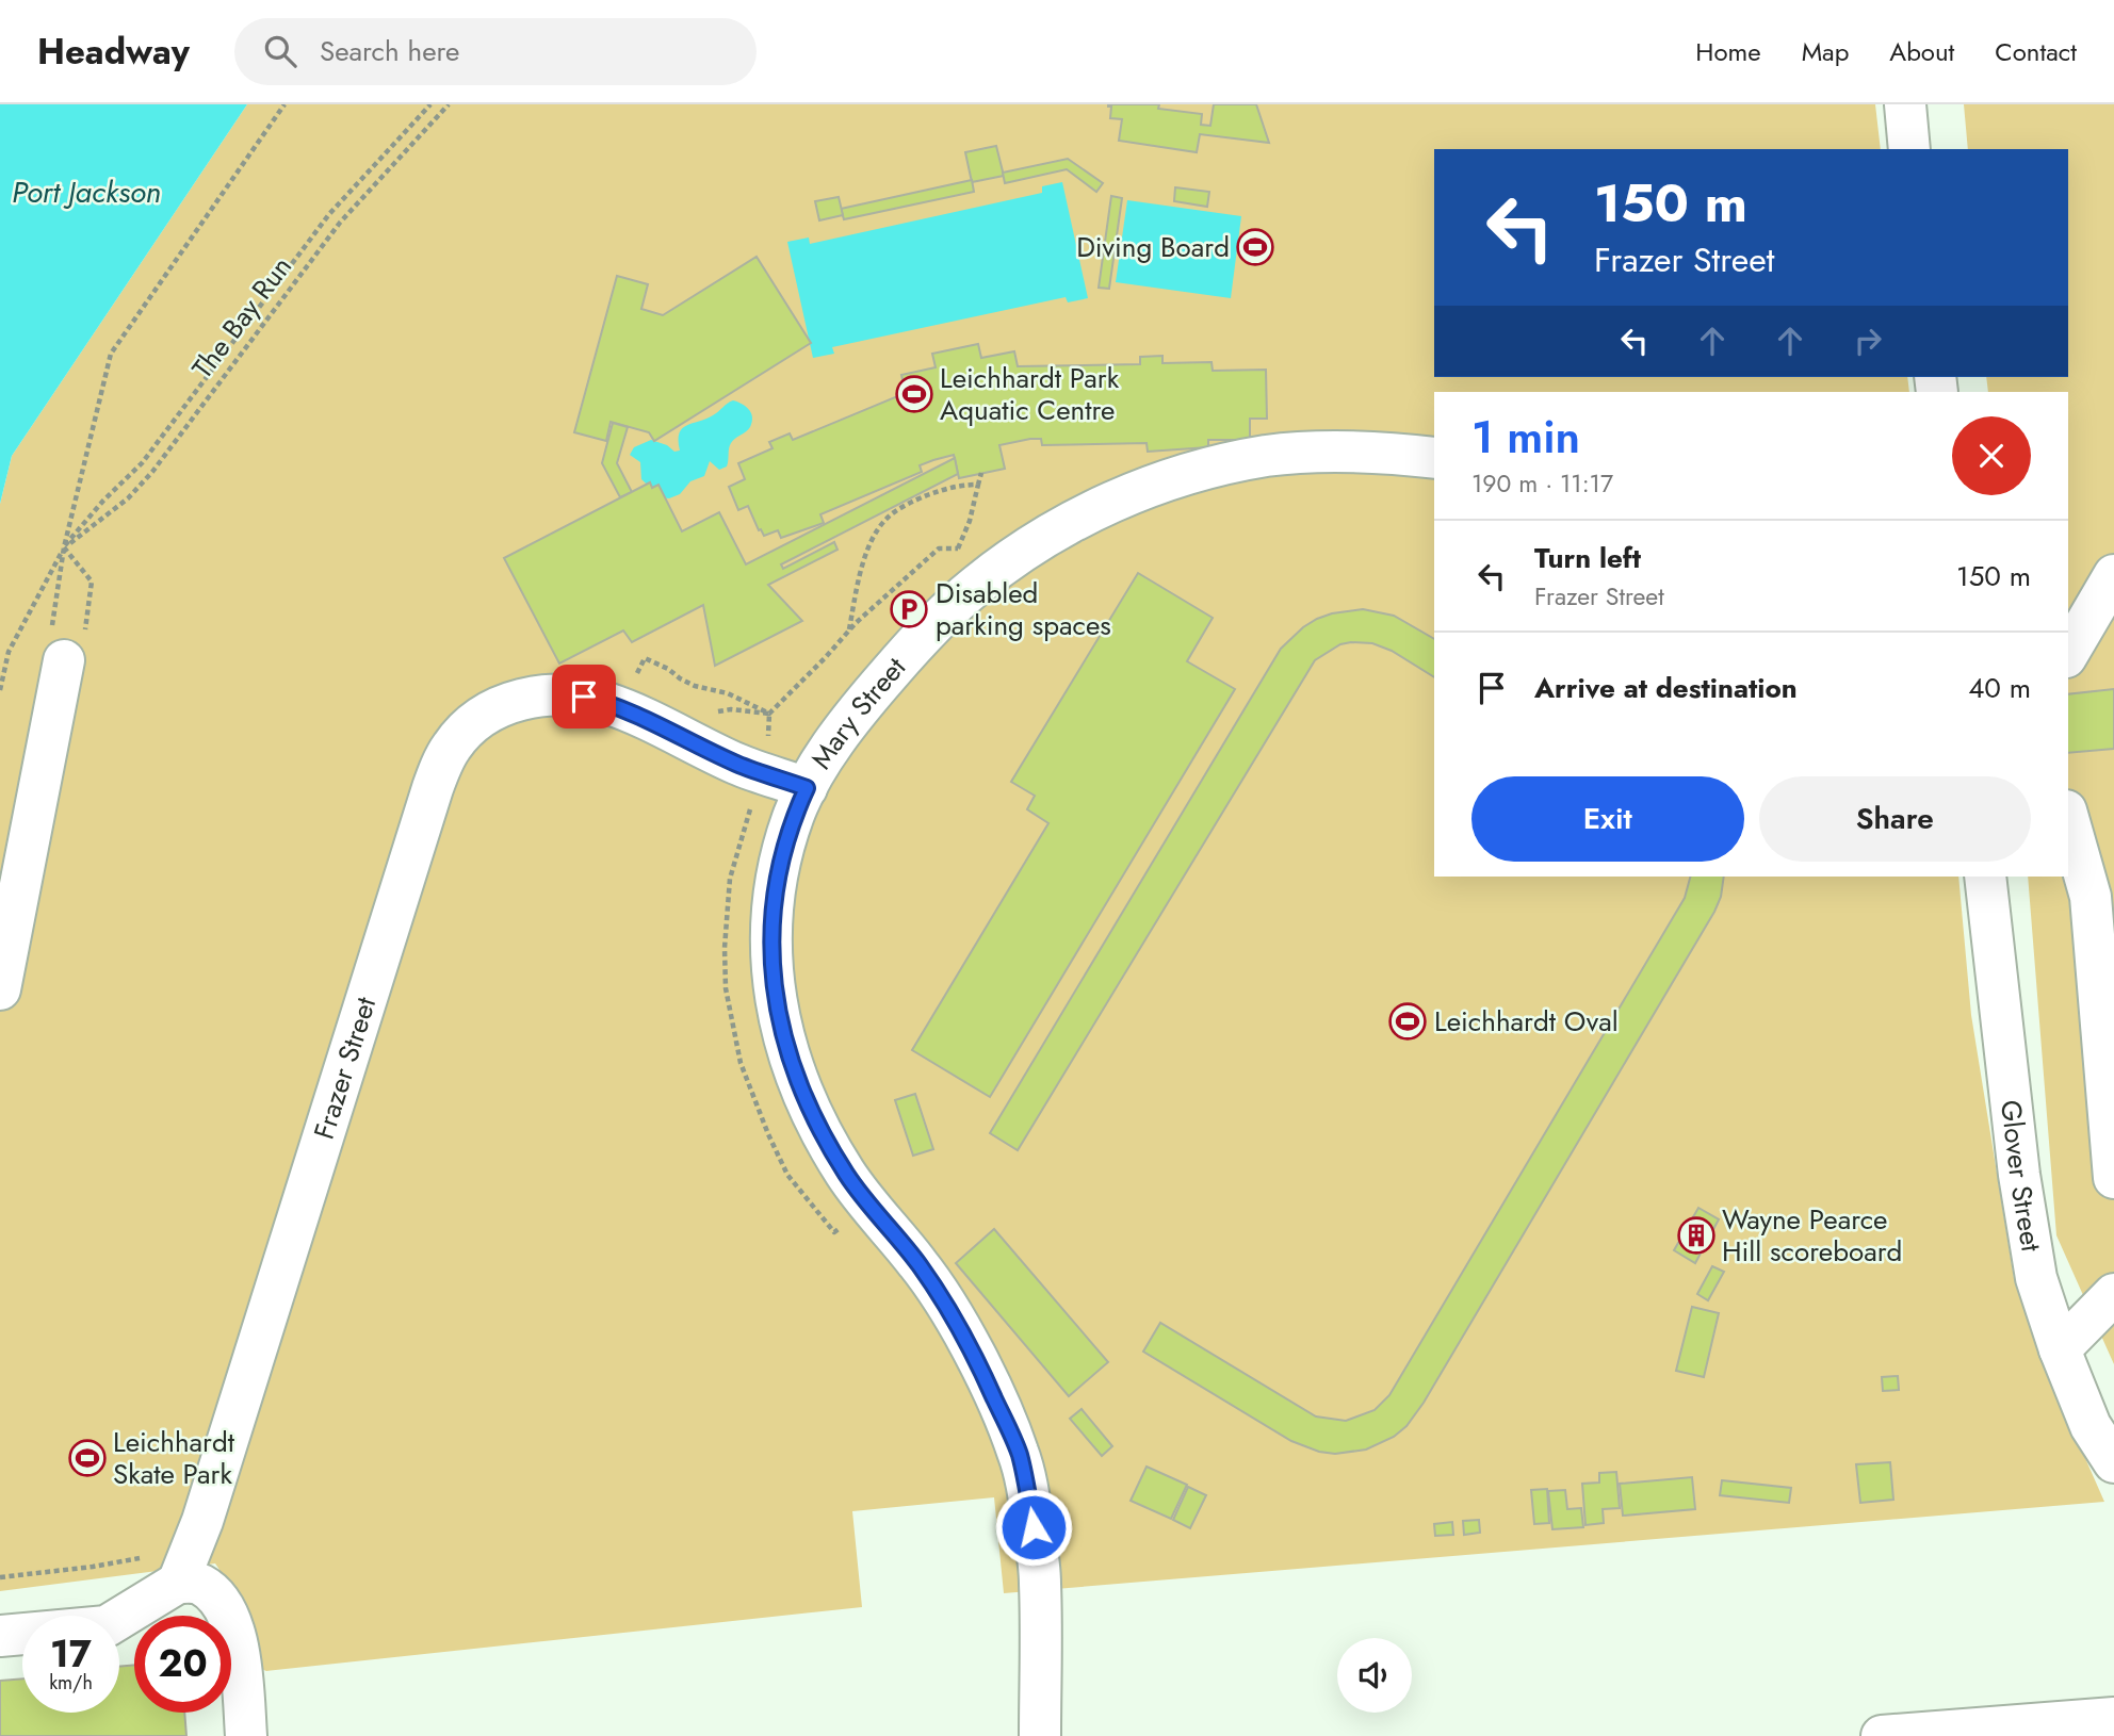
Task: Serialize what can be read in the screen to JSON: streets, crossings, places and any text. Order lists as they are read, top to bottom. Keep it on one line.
{"streets":{"street":["Mary Street","Frazer Street","Glover Street"],"path":["The Bay Run"]},"crossings":[["Mary Street","Frazer Street"]],"water":["Port Jackson"],"places":{"sports":["Diving Board","Leichhardt Park Aquatic Centre","Leichhardt Oval","Leichhardt Skate Park"],"parking":["Disabled parking spaces"],"building":["Wayne Pearce Hill scoreboard"]},"page":{"header":"Headway","search":"Search here","nav":["Home","Map","About","Contact"],"turn":["150 m","Frazer Street"],"heading":["1 min","190 m · 11:17"],"list":[{"name":"Turn left","note":"Frazer Street","value":"150 m"},{"name":"Arrive at destination","value":"40 m"}],"buttons":["Exit","Share"],"speed":"17 km/h","limit":"20"}}
